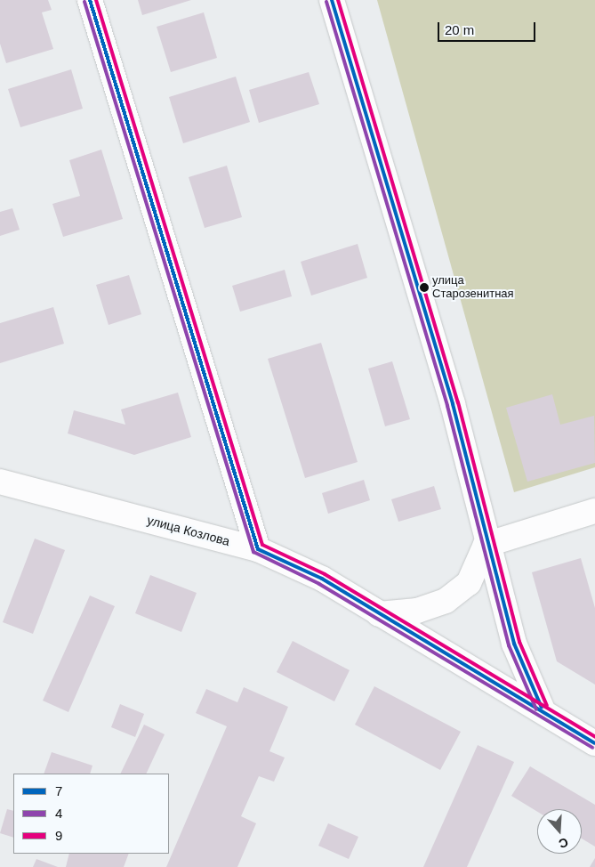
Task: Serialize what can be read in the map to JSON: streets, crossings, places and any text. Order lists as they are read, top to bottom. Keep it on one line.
{"streets":{"main road":["улица Козлова"]},"places":["улица Старозенитная"],"lines":["transit line 7","transit line 9","transit line 4"],"legend":["7","4","9"],"scale_bar":"20 m","north":"bottom"}
